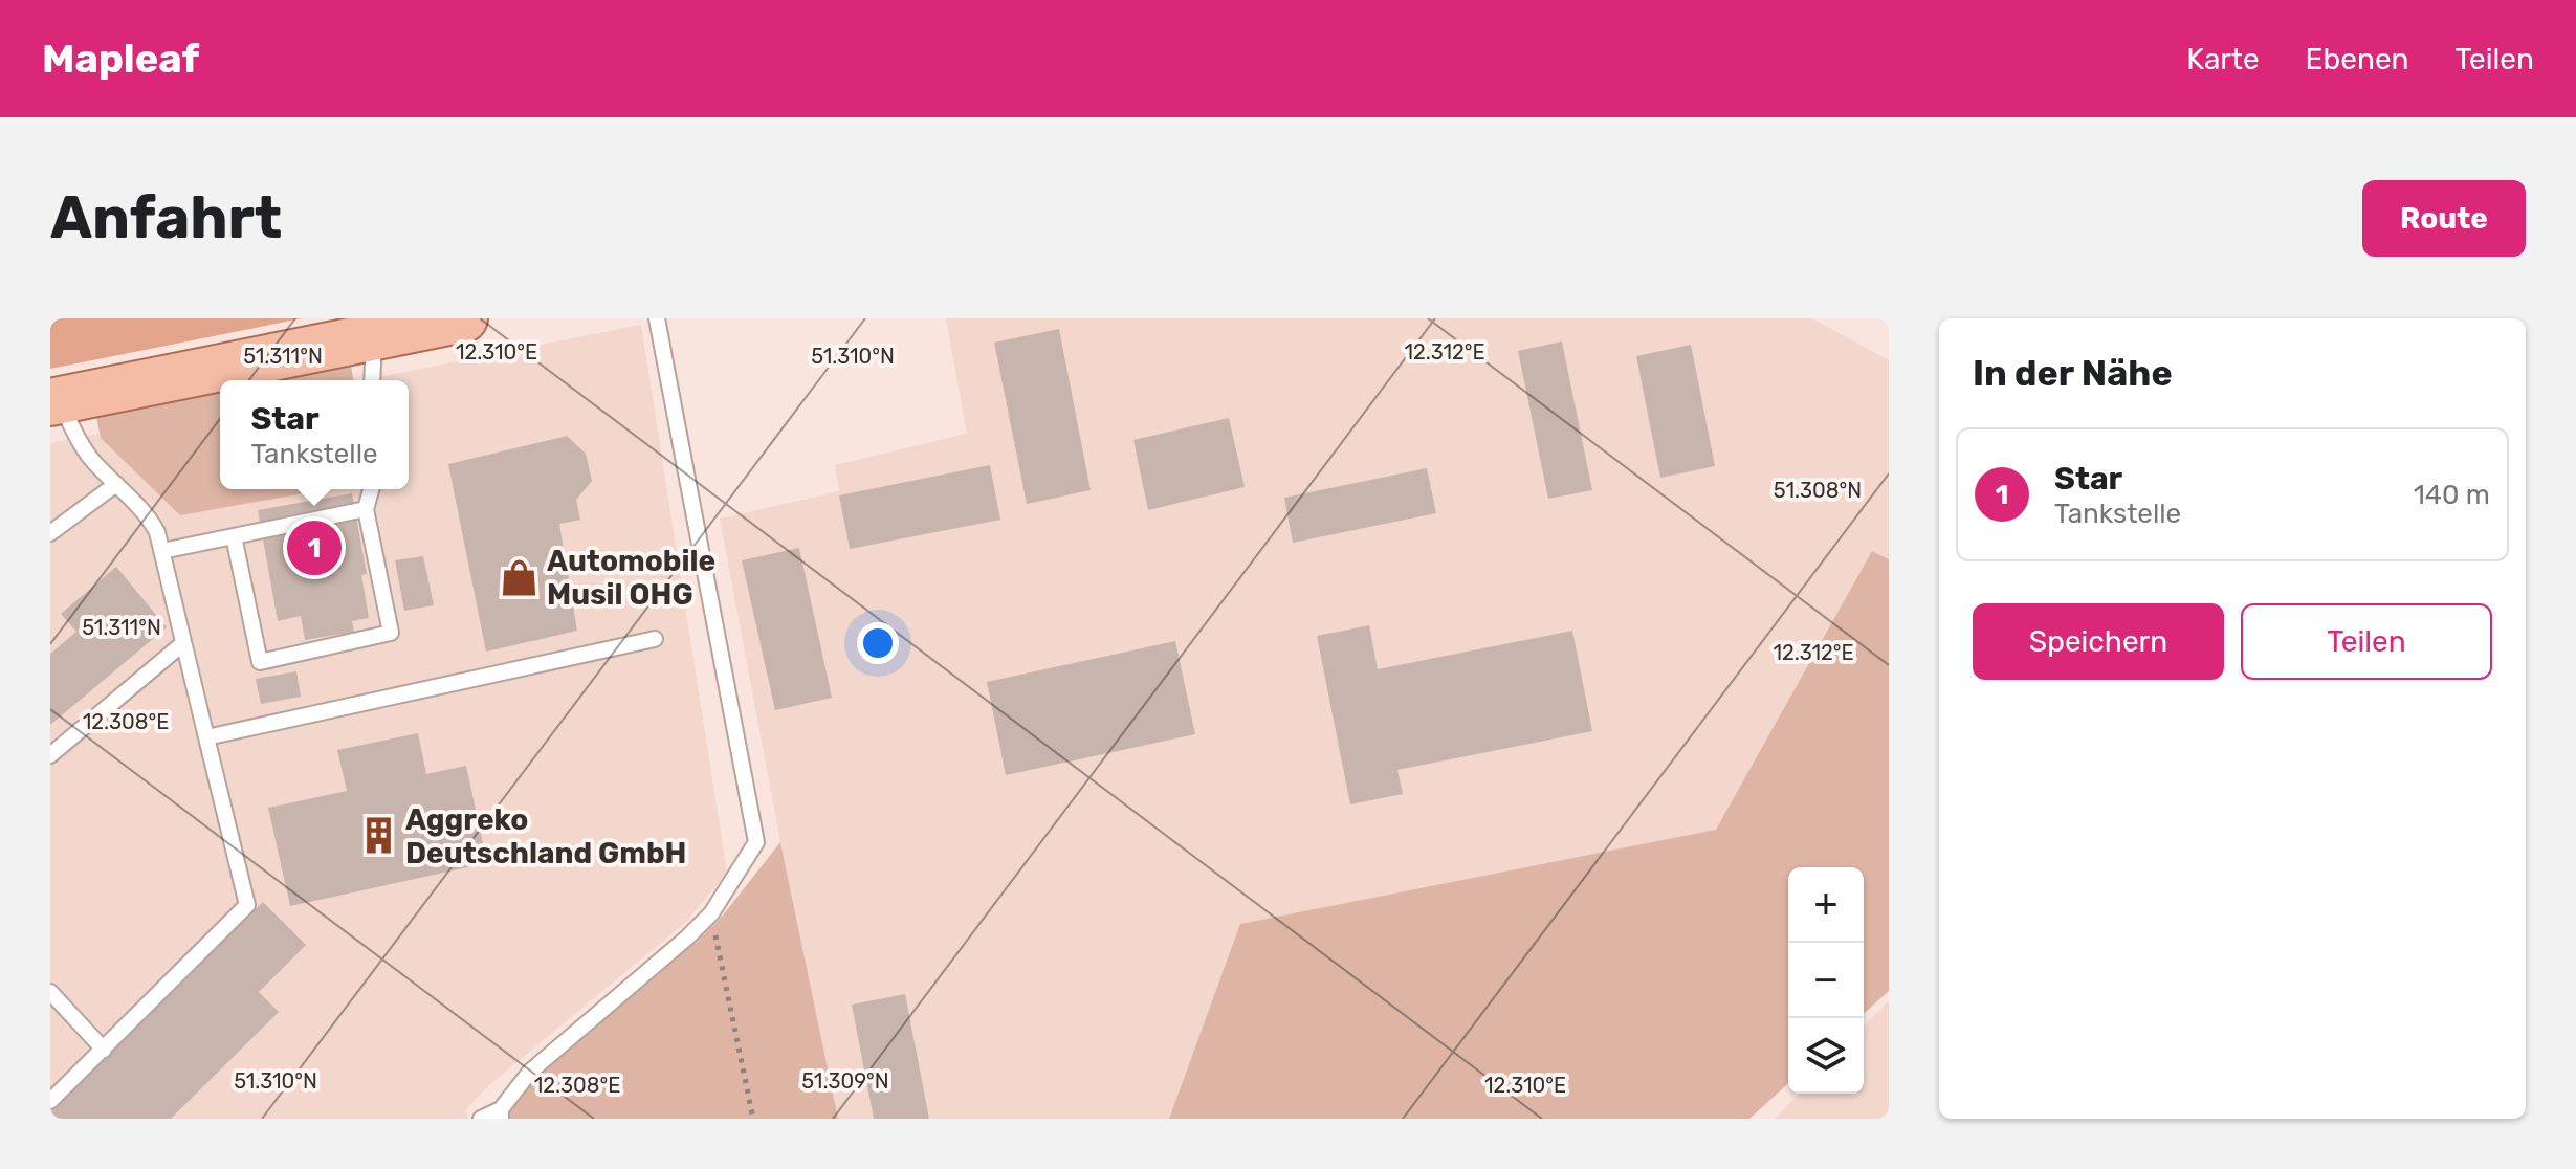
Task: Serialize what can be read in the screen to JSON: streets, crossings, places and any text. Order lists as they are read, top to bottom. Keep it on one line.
{"places":{"shop":["Automobile Musil OHG"],"building":["Aggreko Deutschland GmbH"]},"page":{"header":"Mapleaf","nav":["Karte","Ebenen","Teilen"],"buttons":["Route",["Speichern","Teilen"]],"title":"Anfahrt","heading":"In der Nähe","popup":["Star","Tankstelle"],"list":[{"mark":"1","name":"Star","note":"Tankstelle","value":"140 m"}],"pins":"1","map_buttons":["+","−"]},"coordinates":["12.310°E","12.312°E","51.311°N","51.310°N","51.308°N","12.308°E","51.309°N"]}
